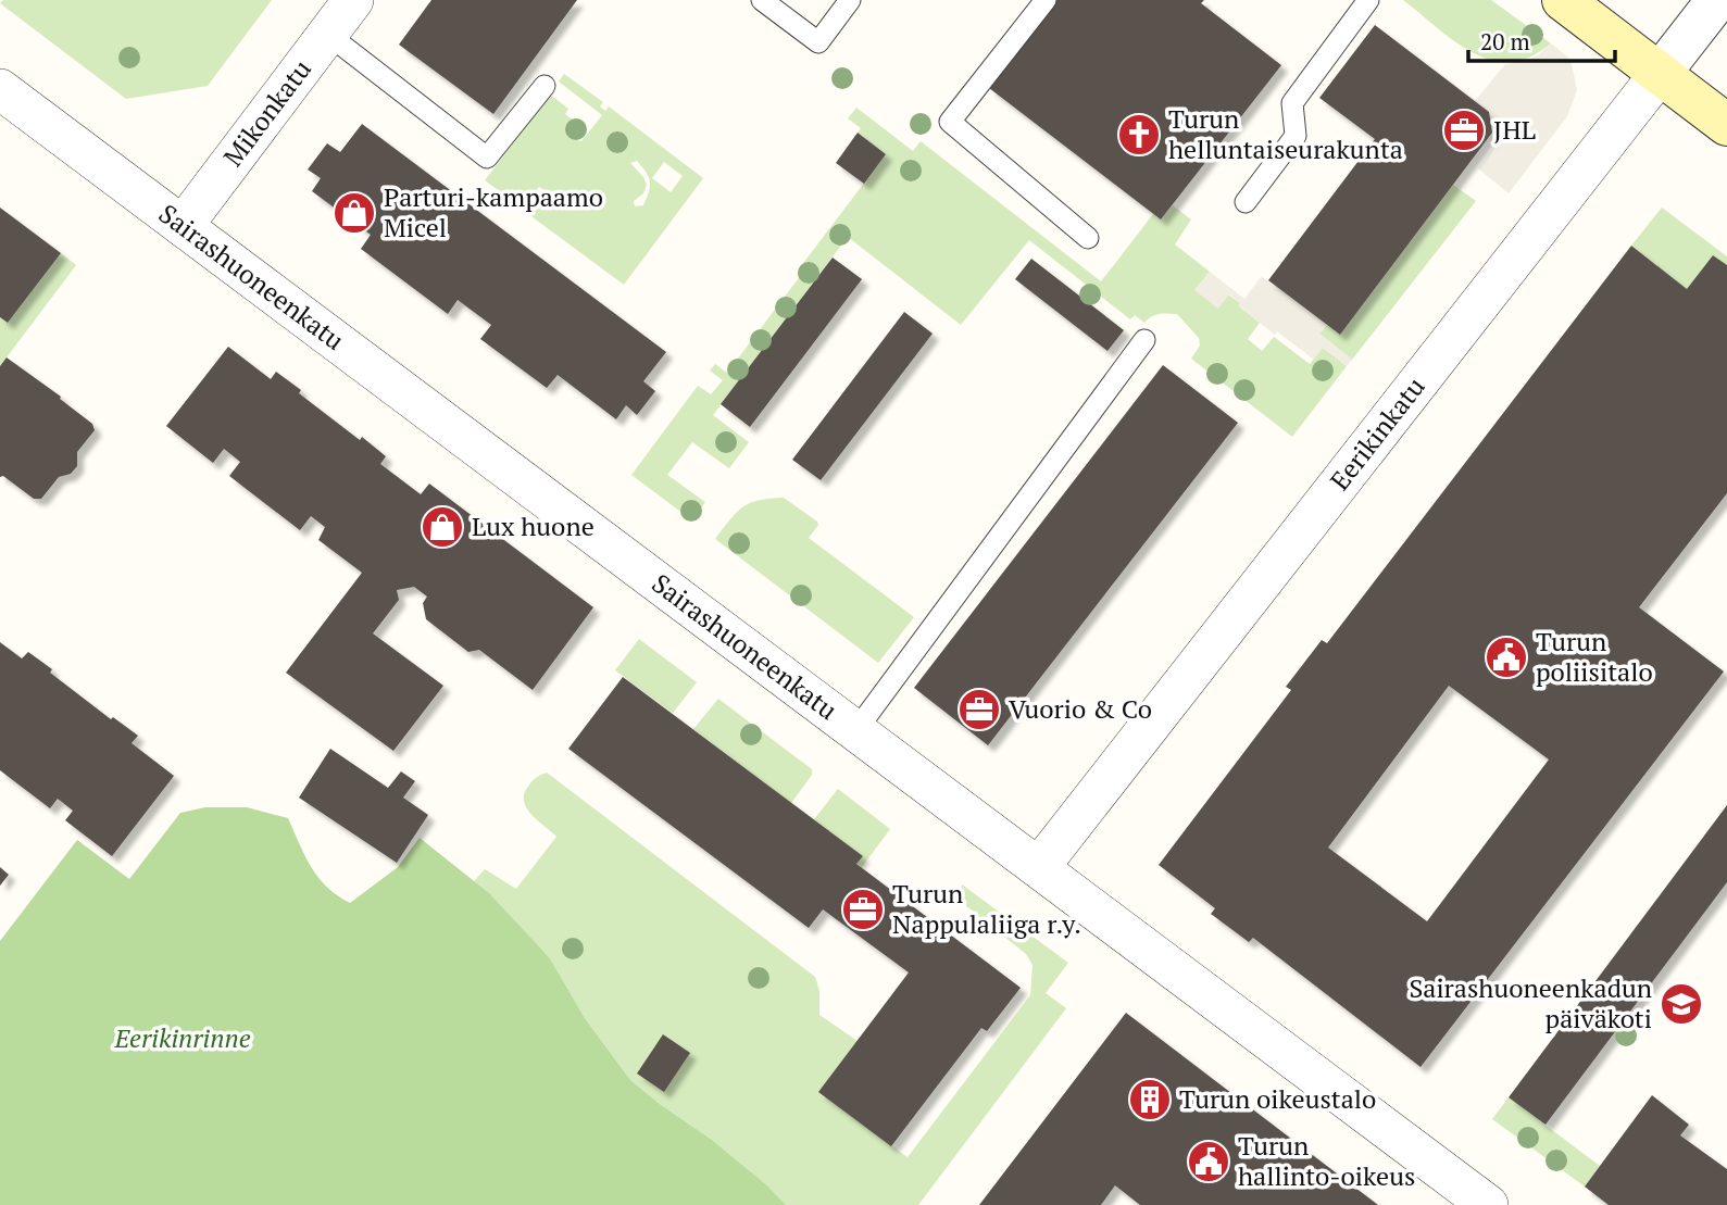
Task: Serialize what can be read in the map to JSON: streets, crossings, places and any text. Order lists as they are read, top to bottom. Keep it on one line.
{"streets":{"street":["Mikonkatu","Sairashuoneenkatu","Eerikinkatu"]},"crossings":[["Mikonkatu","Sairashuoneenkatu"],["Sairashuoneenkatu","Eerikinkatu"]],"parks":["Eerikinrinne"],"places":{"office":["JHL","Vuorio & Co","Turun Nappulaliiga r.y."],"church":["Turun helluntaiseurakunta"],"shop":["Parturi-kampaamo Micel","Lux huone"],"public building":["Turun poliisitalo","Turun hallinto-oikeus"],"school or university":["Sairashuoneenkadun päiväkoti"],"building":["Turun oikeustalo"]},"scale_bar":"20 m"}
